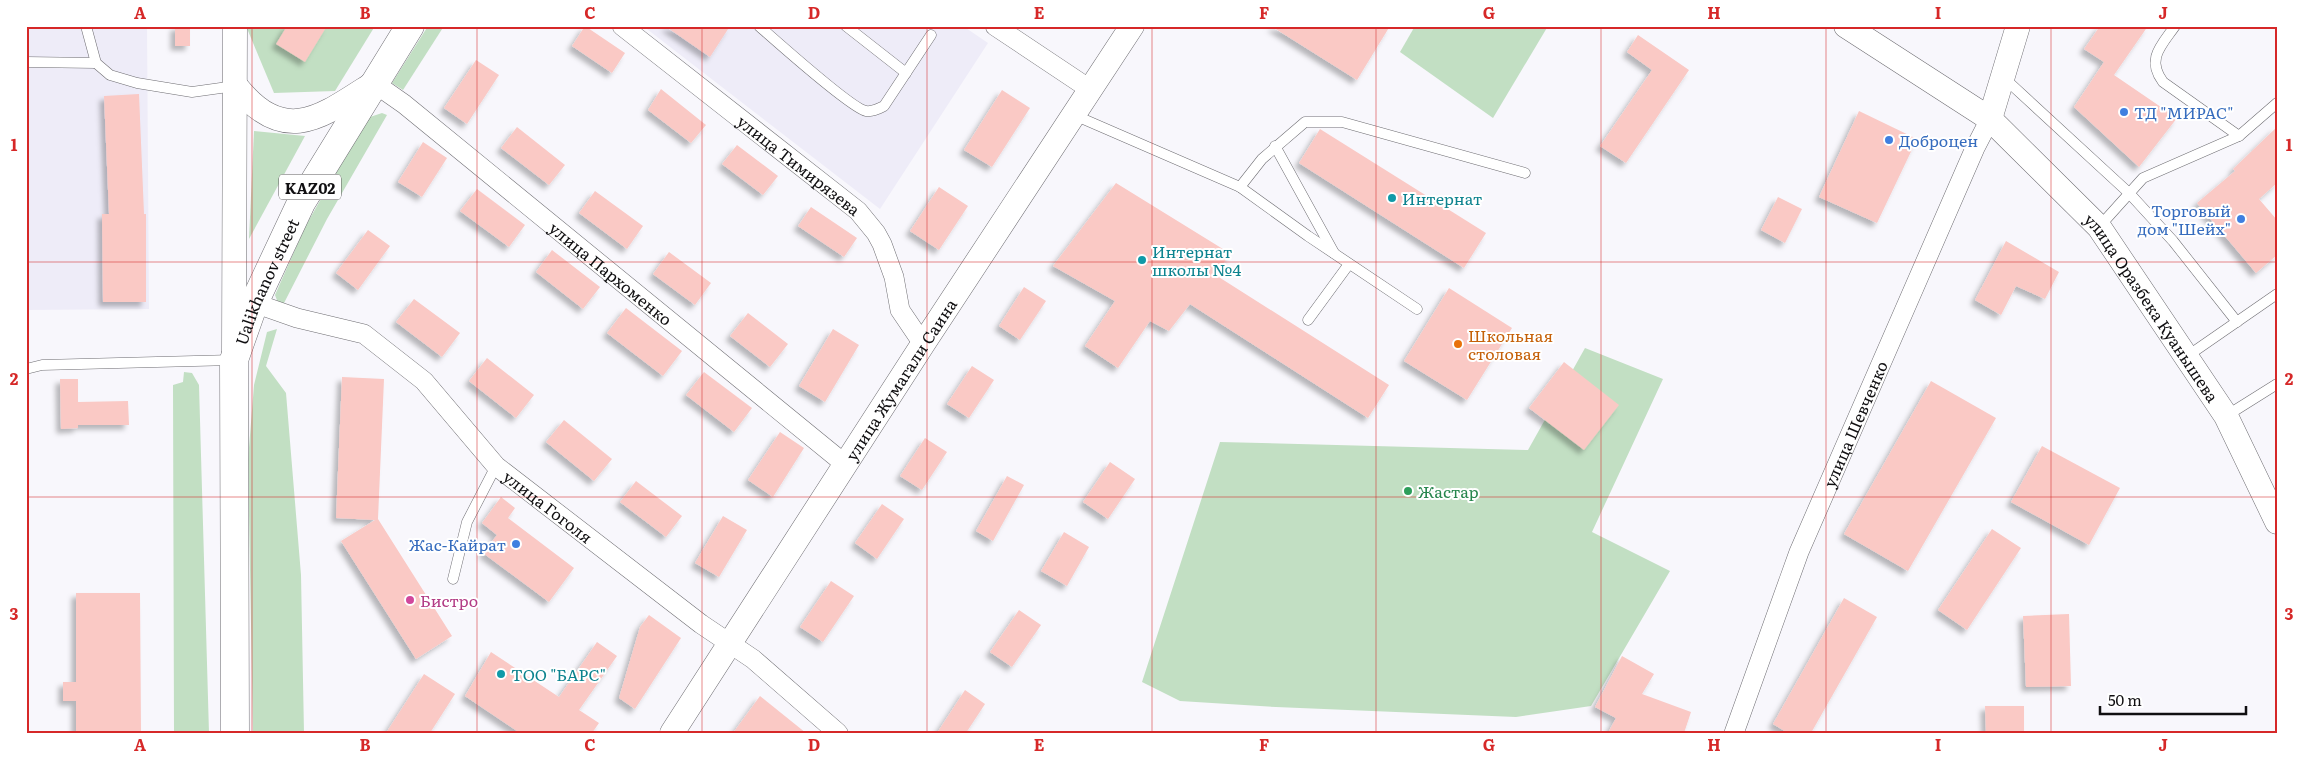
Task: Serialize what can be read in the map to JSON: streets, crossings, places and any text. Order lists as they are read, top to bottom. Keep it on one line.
{"streets":{"highway":["KАZ02","Ualikhanov street"],"street":["улица Тимирязева","улица Пархоменко","улица Оразбека Куанышева","улица Жумагали Саина","улица Шевченко","улица Гоголя"]},"crossings":[["улица Тимирязева","улица Жумагали Саина"],["улица Пархоменко","Ualikhanov street"],["улица Пархоменко","улица Жумагали Саина"],["Ualikhanov street","улица Гоголя"],["улица Оразбека Куанышева","улица Шевченко"],["улица Жумагали Саина","улица Гоголя"]],"places":["ТД \"МИРАС\"","Доброцен","Интернат","Торговый дом \"Шейх\"","Интернат школы №4","Школьная столовая","Жастар","Жас-Кайрат","Бистро","ТОО \"БАРС\""],"scale_bar":"50 m","grid":{"columns":["A","B","C","D","E","F","G","H","I","J"],"rows":["1","2","3"]}}
